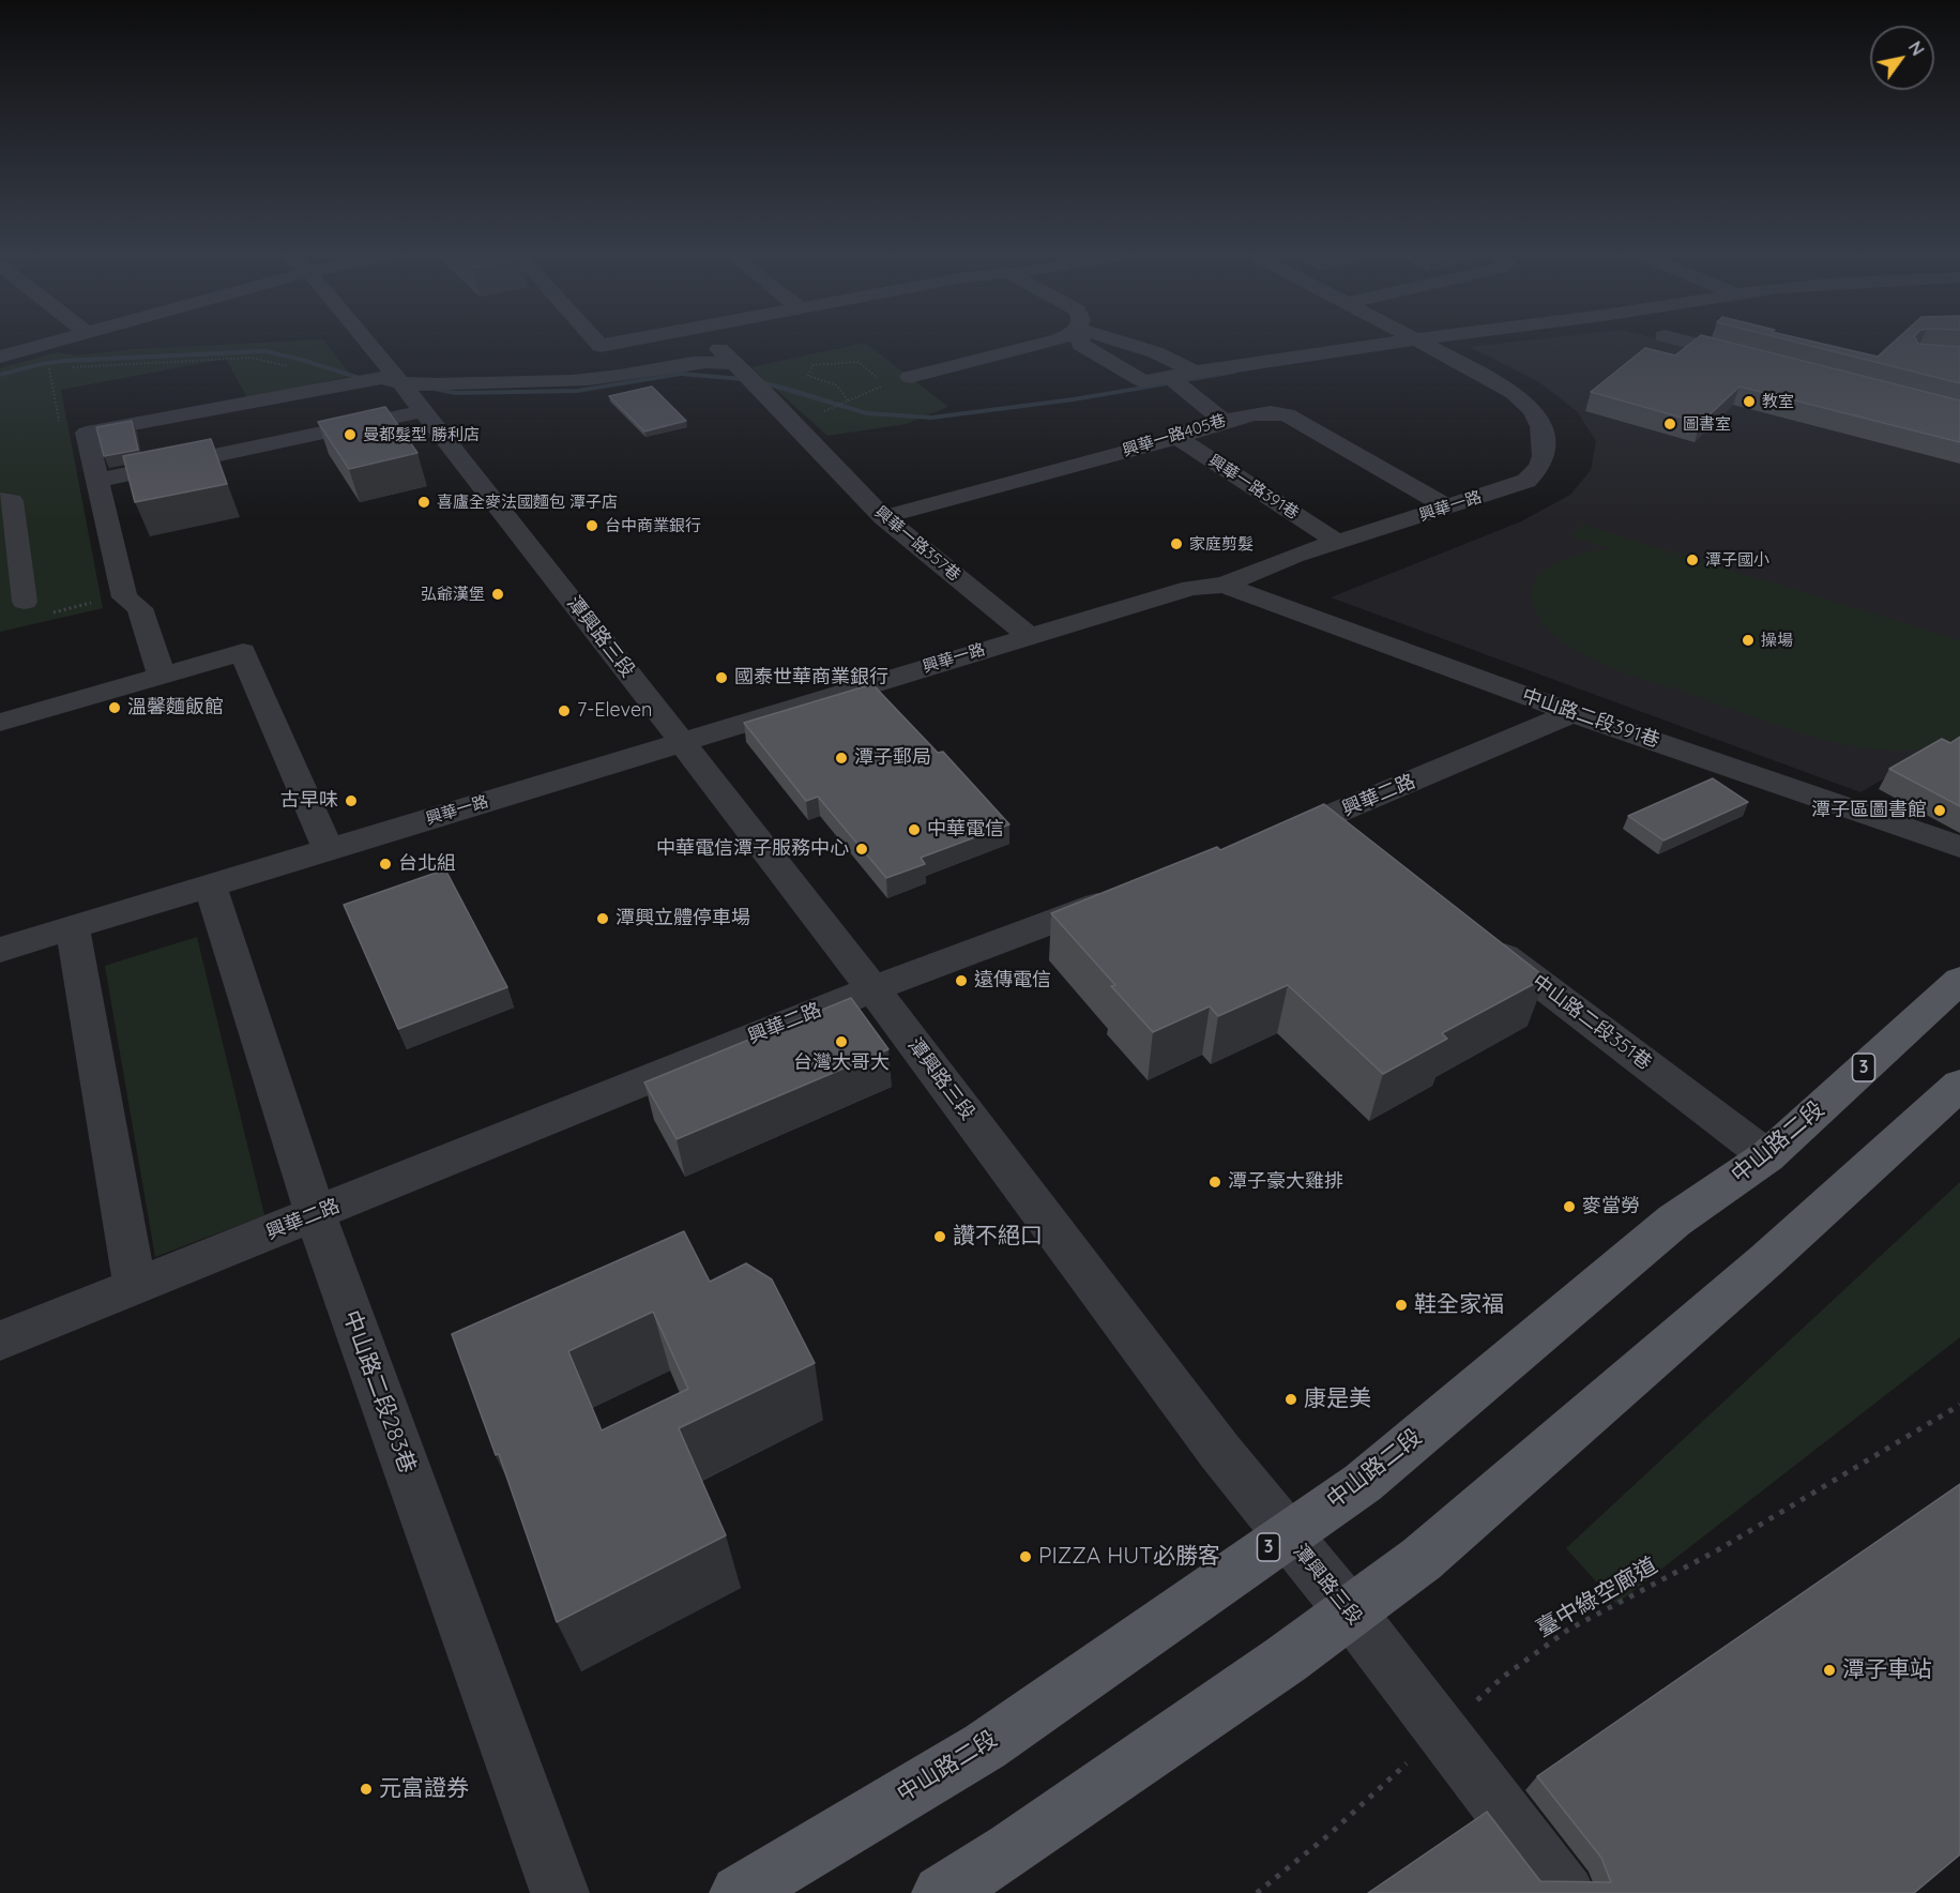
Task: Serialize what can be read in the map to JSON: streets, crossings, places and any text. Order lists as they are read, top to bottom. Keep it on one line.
{"streets":{"main road":["3","中山路二段"],"street":["興華一路405巷","興華一路391巷","興華一路","興華一路357巷","潭興路三段","中山路二段391巷","興華二路","中山路二段351巷","中山路二段283巷"],"path":["臺中綠空廊道"]},"crossings":[["興華一路405巷","興華一路391巷"],["興華一路405巷","興華一路"],["興華一路405巷","興華一路357巷"],["興華一路","興華一路357巷"],["興華一路","潭興路三段"],["興華一路","中山路二段391巷"],["興華一路","中山路二段283巷"],["潭興路三段","興華二路"],["潭興路三段","中山路二段"],["潭興路三段","臺中綠空廊道"],["中山路二段391巷","興華二路"],["興華二路","中山路二段283巷"],["中山路二段351巷","中山路二段"]],"places":["教室","圖書室","曼都髮型 勝利店","喜廬全麥法國麵包 潭子店","台中商業銀行","家庭剪髮","潭子國小","弘爺漢堡","操場","國泰世華商業銀行","溫馨麵飯館","7-Eleven","潭子郵局","古早味","潭子區圖書館","中華電信","中華電信潭子服務中心","台北組","潭興立體停車場","遠傳電信","台灣大哥大","潭子豪大雞排","麥當勞","讚不絕口","鞋全家福","康是美","PIZZA HUT必勝客","潭子車站","元富證券"],"north":"top right"}
